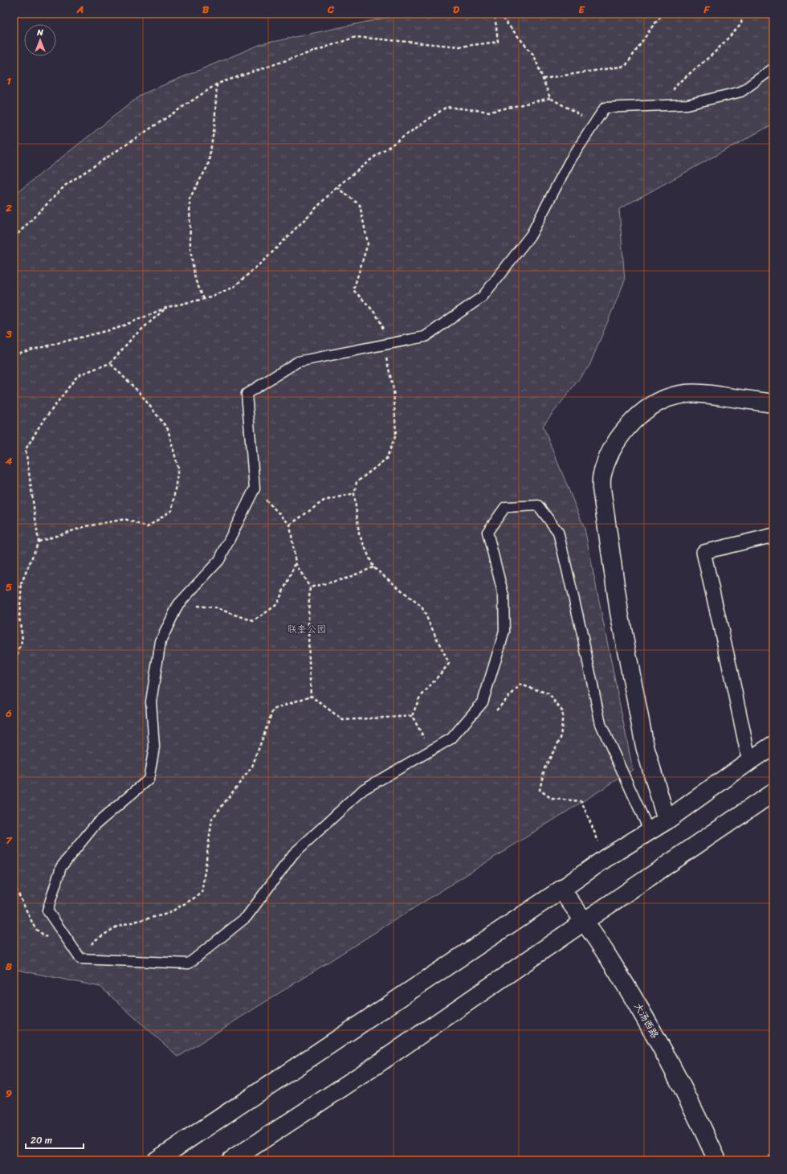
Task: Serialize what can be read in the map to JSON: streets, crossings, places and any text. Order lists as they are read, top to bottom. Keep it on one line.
{"streets":{"main road":["大汤西路"]},"parks":["联奎公园"],"scale_bar":"20 m","north":"top","grid":{"columns":["A","B","C","D","E","F"],"rows":["1","2","3","4","5","6","7","8","9"]}}
